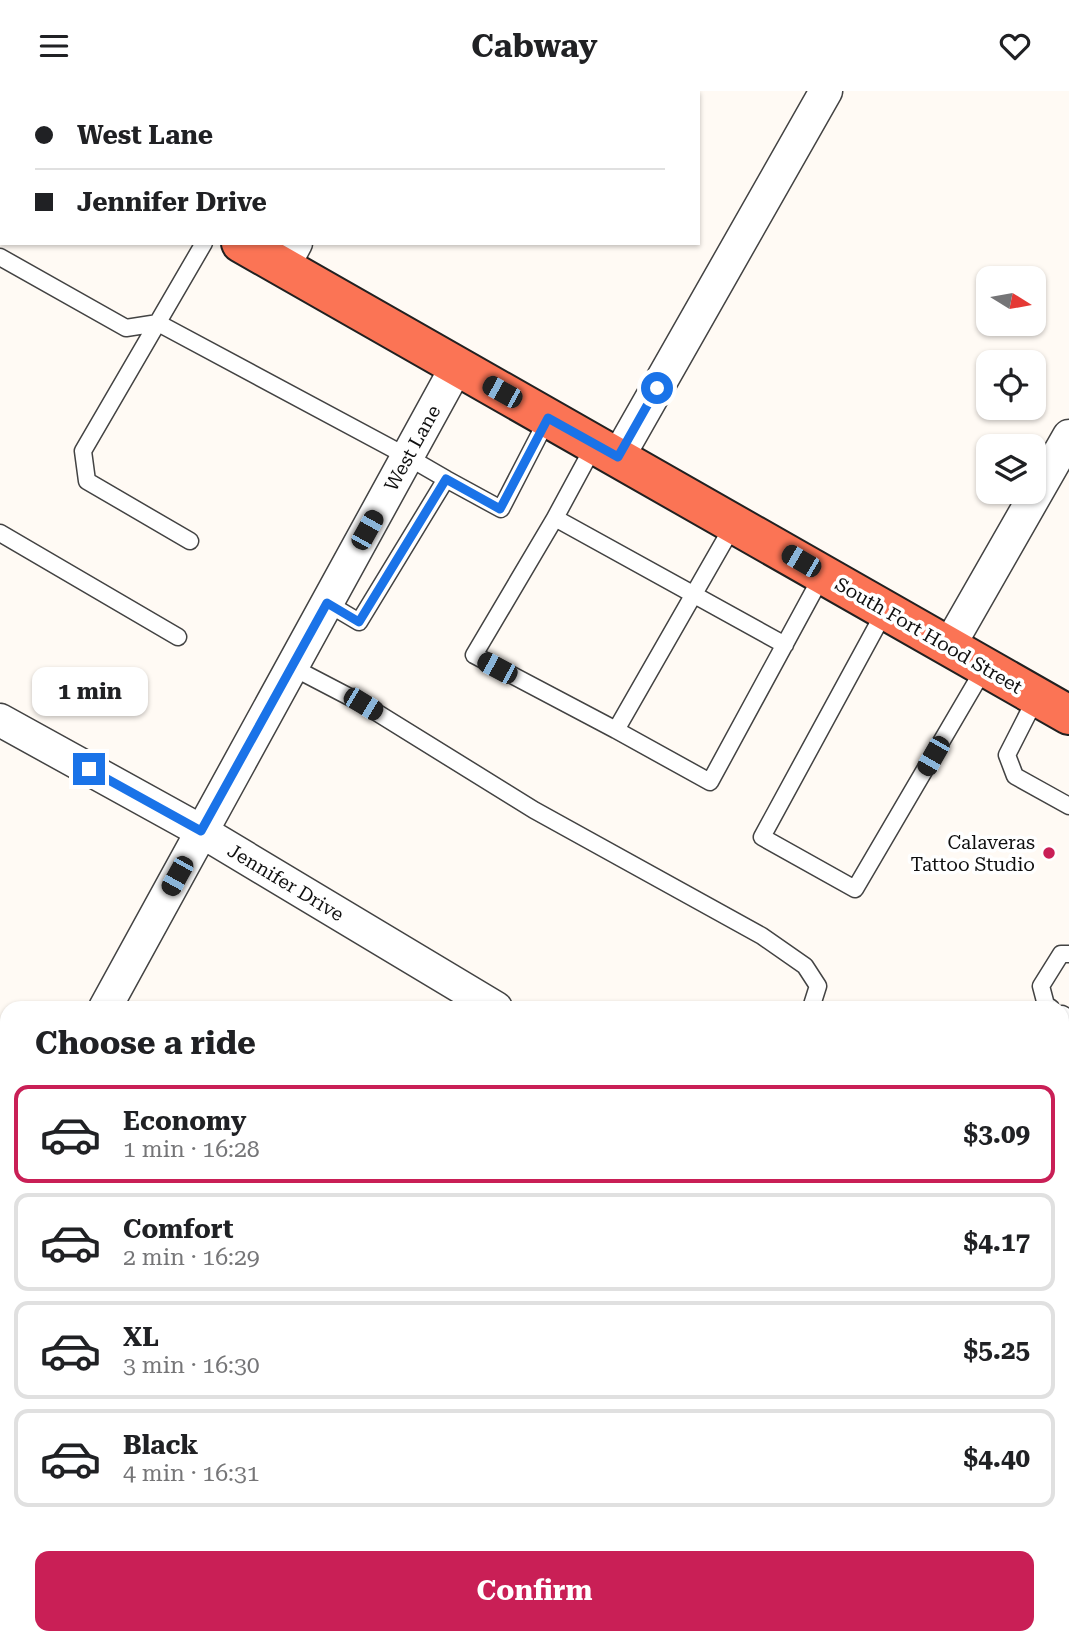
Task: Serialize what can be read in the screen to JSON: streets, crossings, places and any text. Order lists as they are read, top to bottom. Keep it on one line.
{"streets":{"highway":["South Fort Hood Street"],"street":["West Lane","Jennifer Drive"]},"crossings":[["West Lane","South Fort Hood Street"],["West Lane","Jennifer Drive"]],"places":["Calaveras Tattoo Studio"],"north":"right","page":{"header":"Cabway","banner":["West Lane","Jennifer Drive"],"bubble":"1 min","heading":"Choose a ride","list":[{"name":"Economy","note":"1 min · 16:28","value":"$3.09"},{"name":"Comfort","note":"2 min · 16:29","value":"$4.17"},{"name":"XL","note":"3 min · 16:30","value":"$5.25"},{"name":"Black","note":"4 min · 16:31","value":"$4.40"}],"buttons":"Confirm"}}
